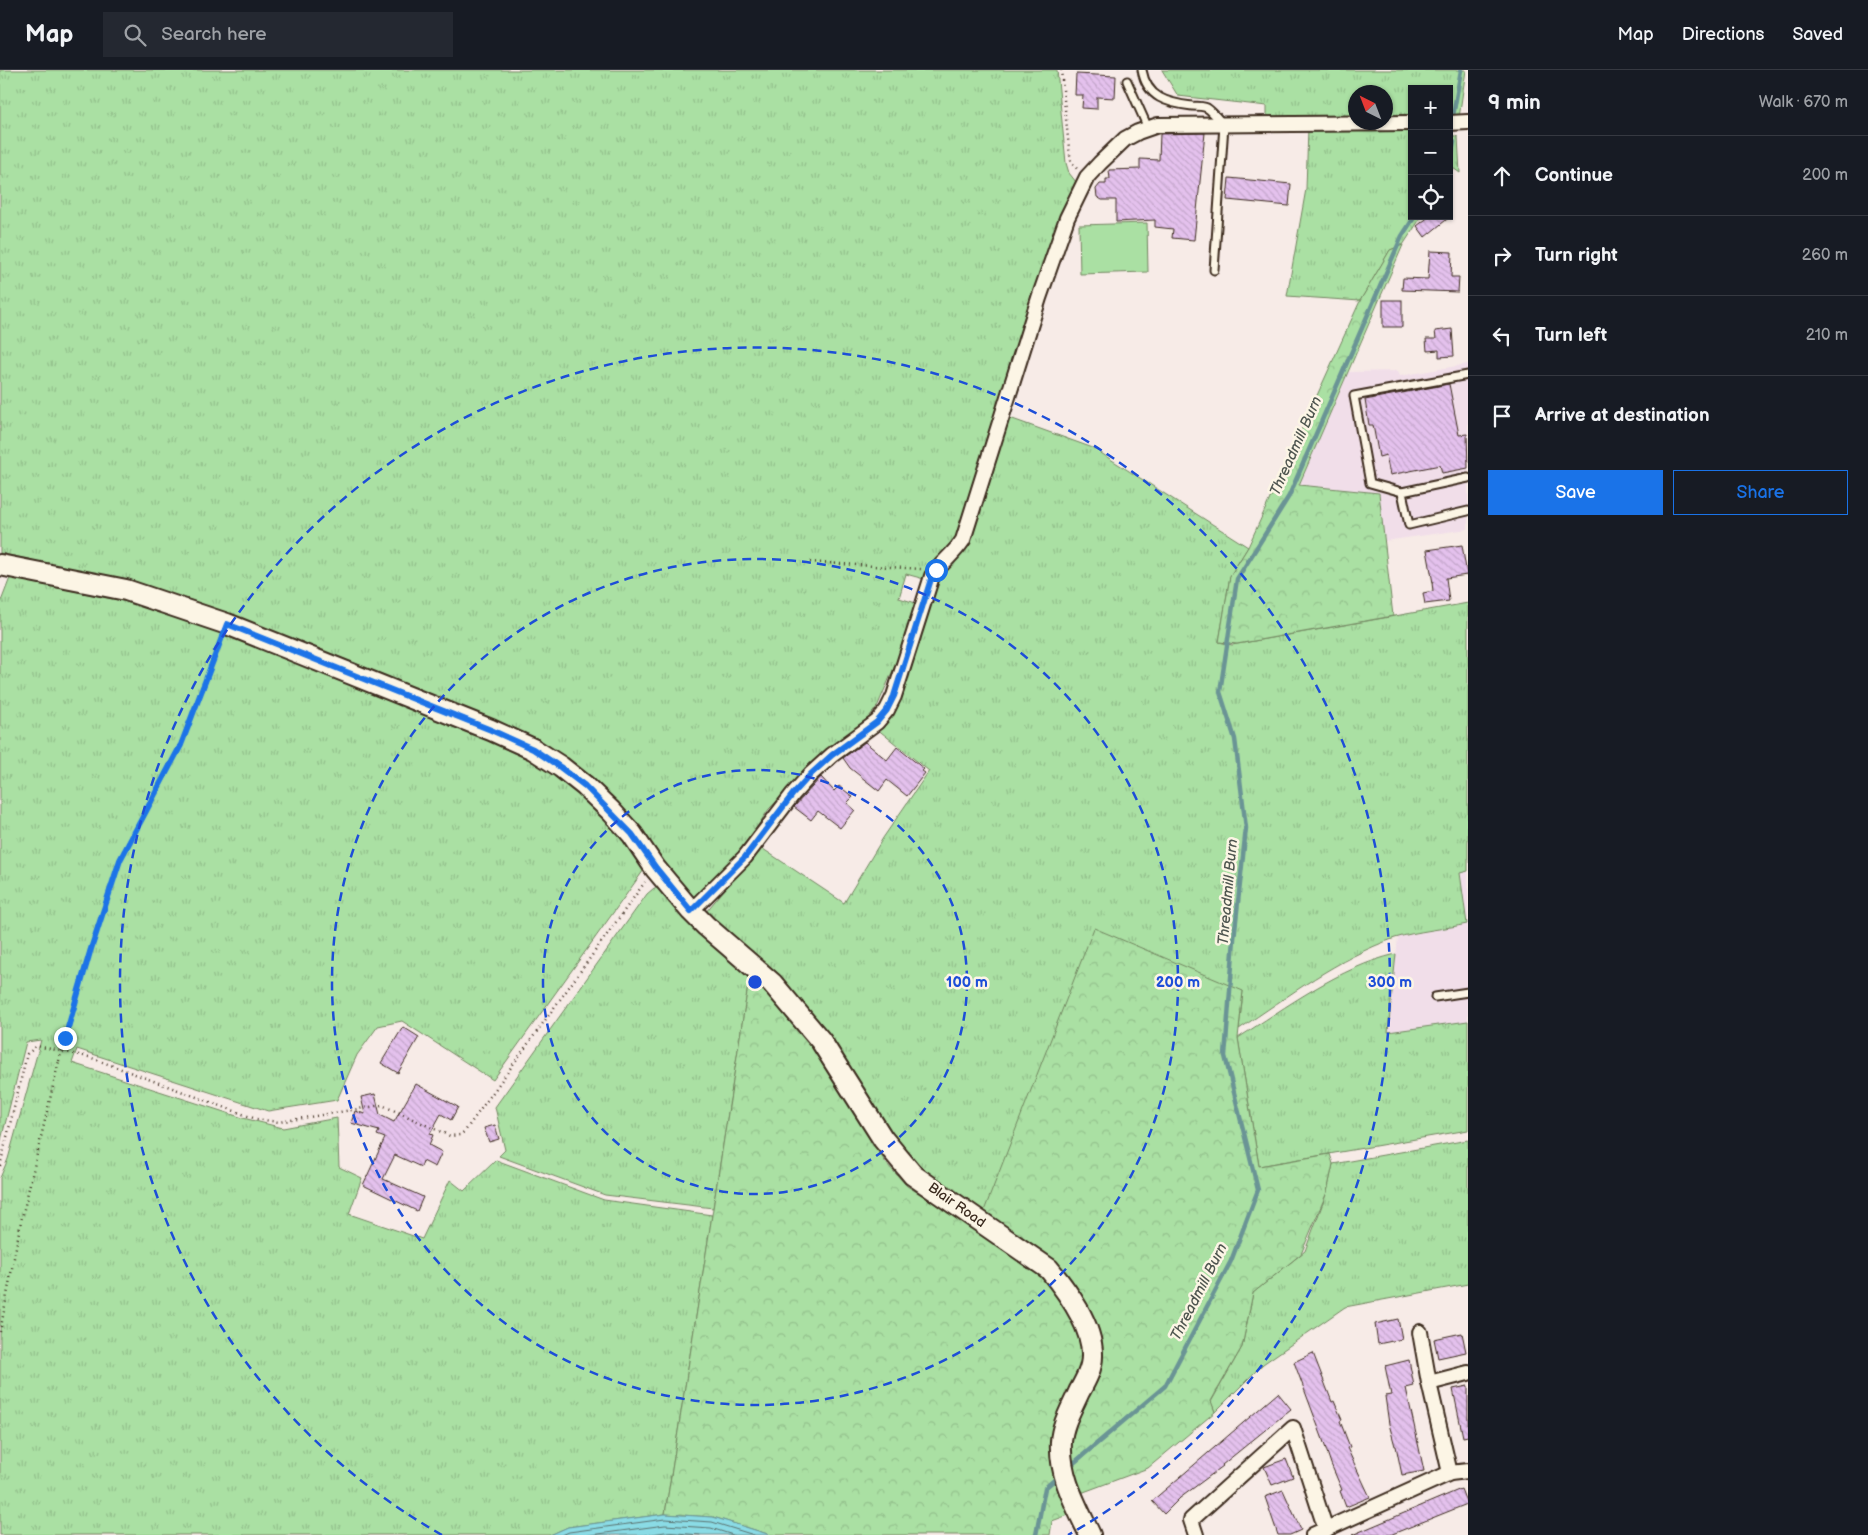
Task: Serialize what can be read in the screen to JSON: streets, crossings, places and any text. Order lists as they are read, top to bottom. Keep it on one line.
{"streets":{"street":["Blair Road"]},"water":["Threadmill Burn"],"north":"top left","page":{"header":"Map","search":"Search here","nav":["Map","Directions","Saved"],"heading":["9 min","Walk · 670 m"],"map_buttons":["+","−"],"list":[["Continue","200 m"],["Turn right","260 m"],["Turn left","210 m"],"Arrive at destination"],"buttons":["Save","Share"]},"rings":["100 m","200 m","300 m"]}
